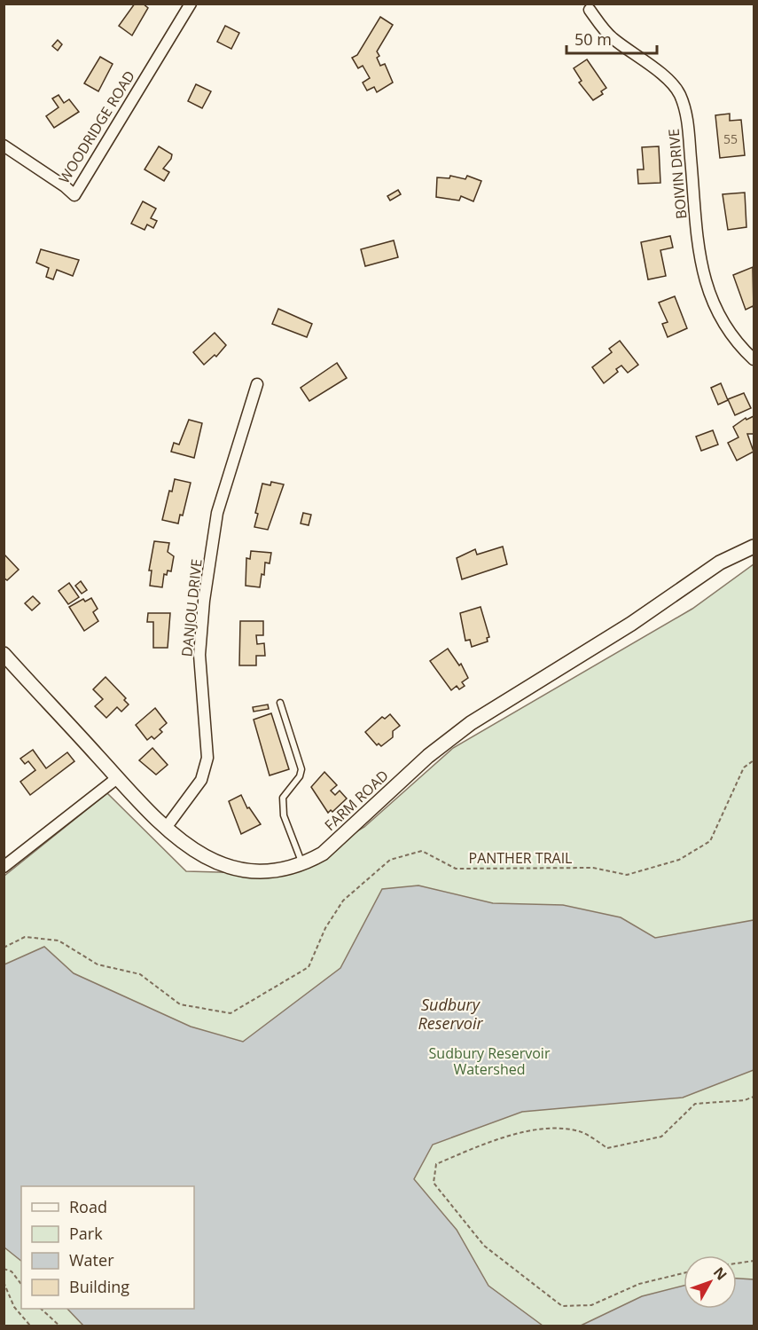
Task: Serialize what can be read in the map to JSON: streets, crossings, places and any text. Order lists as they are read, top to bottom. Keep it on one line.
{"streets":{"street":["WOODRIDGE ROAD","BOIVIN DRIVE","DANJOU DRIVE","FARM ROAD"],"path":["PANTHER TRAIL"]},"crossings":[["DANJOU DRIVE","FARM ROAD"]],"water":["Sudbury Reservoir"],"parks":["Sudbury Reservoir Watershed"],"house_numbers":["55"],"legend":["Road","Park","Water","Building"],"scale_bar":"50 m","north":"top right"}
